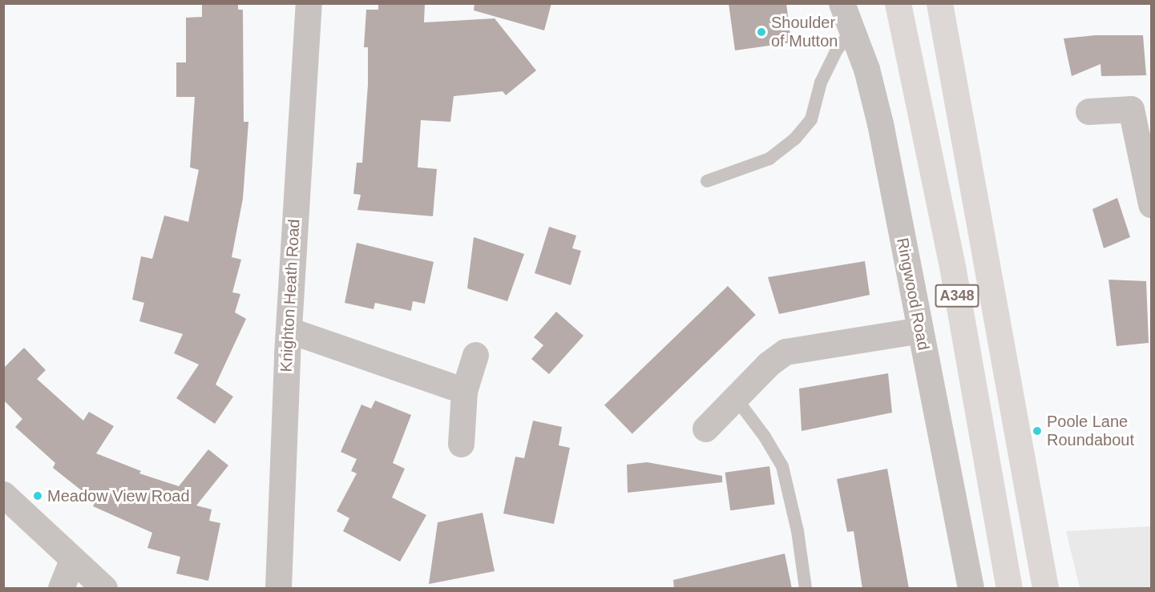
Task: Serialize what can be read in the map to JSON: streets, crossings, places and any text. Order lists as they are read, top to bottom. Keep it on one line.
{"streets":{"highway":["A348"],"street":["Ringwood Road","Knighton Heath Road"]},"places":["Shoulder of Mutton","Poole Lane Roundabout","Meadow View Road"]}
